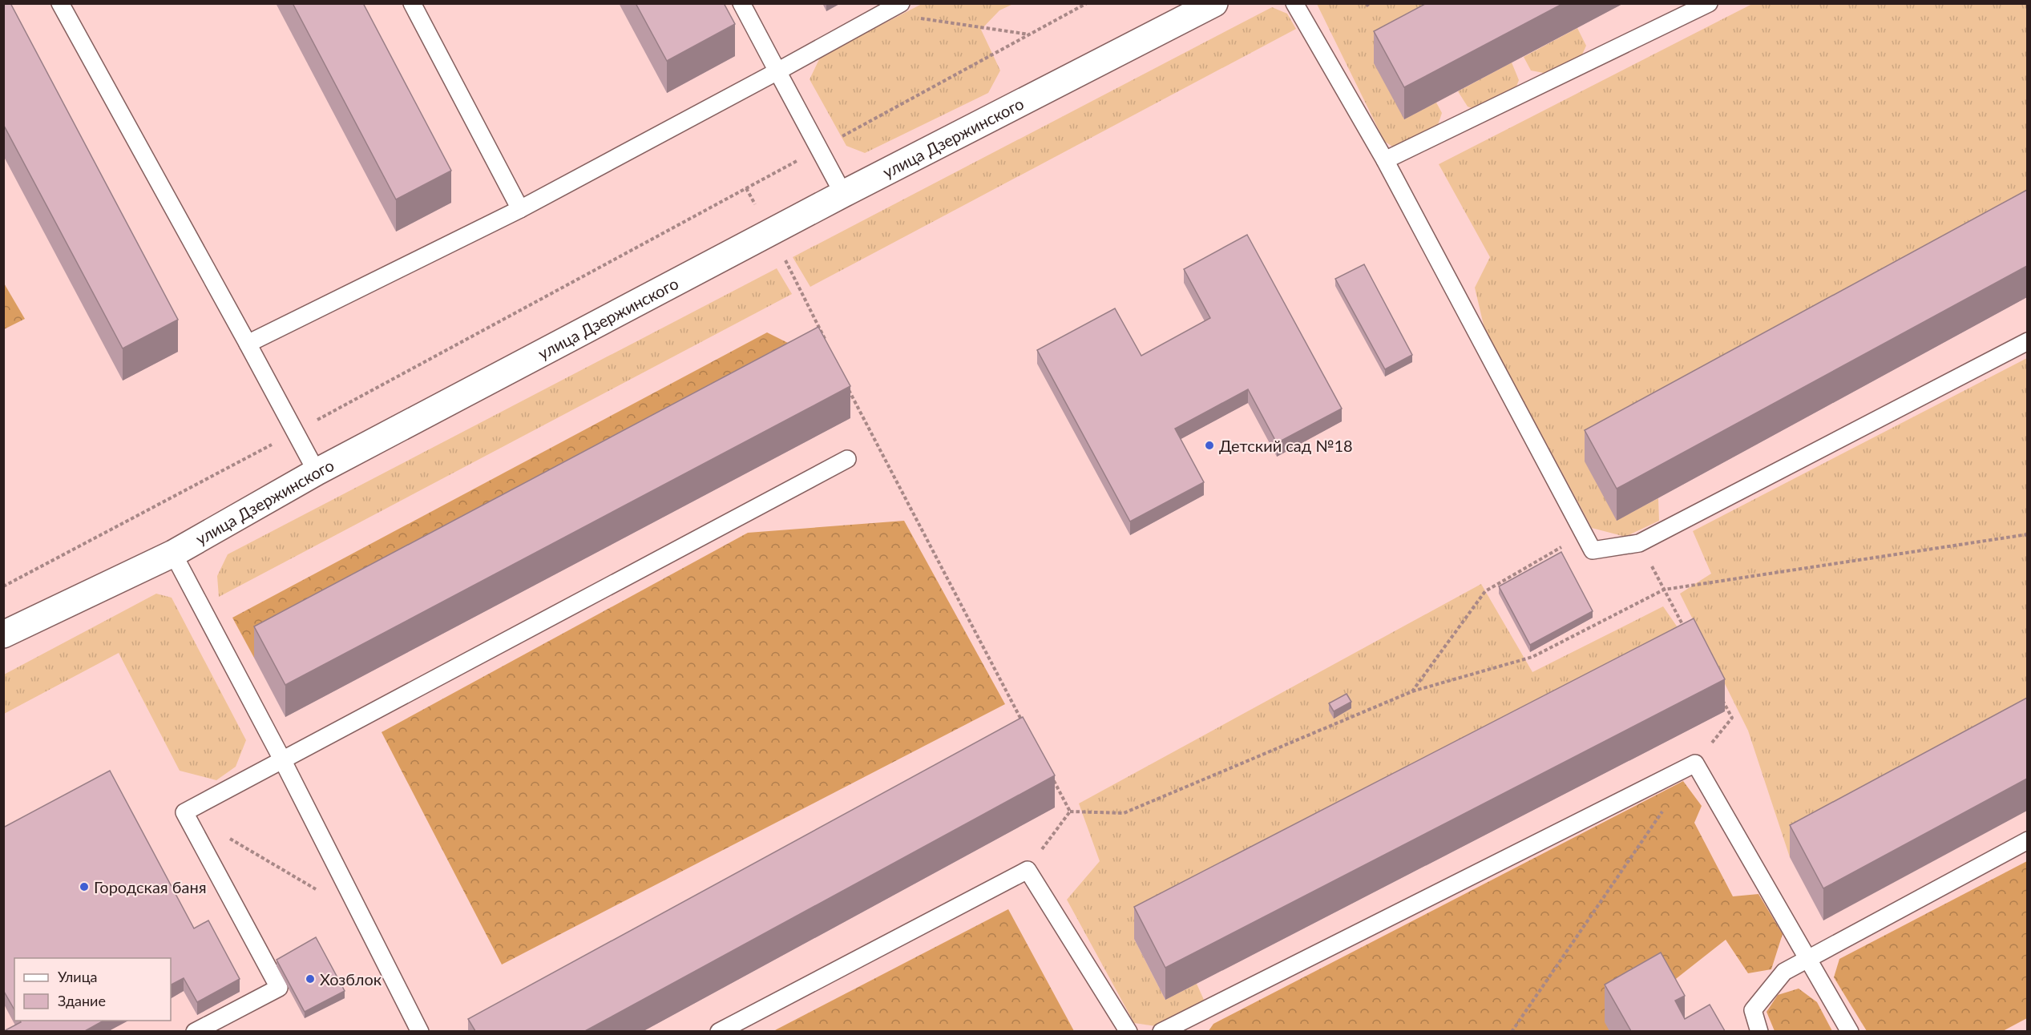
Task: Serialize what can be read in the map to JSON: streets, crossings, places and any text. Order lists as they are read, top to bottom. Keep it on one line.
{"streets":{"street":["улица Дзержинского"]},"places":["Детский сад №18","Городская баня","Хозблок"],"legend":["Улица","Здание"]}
